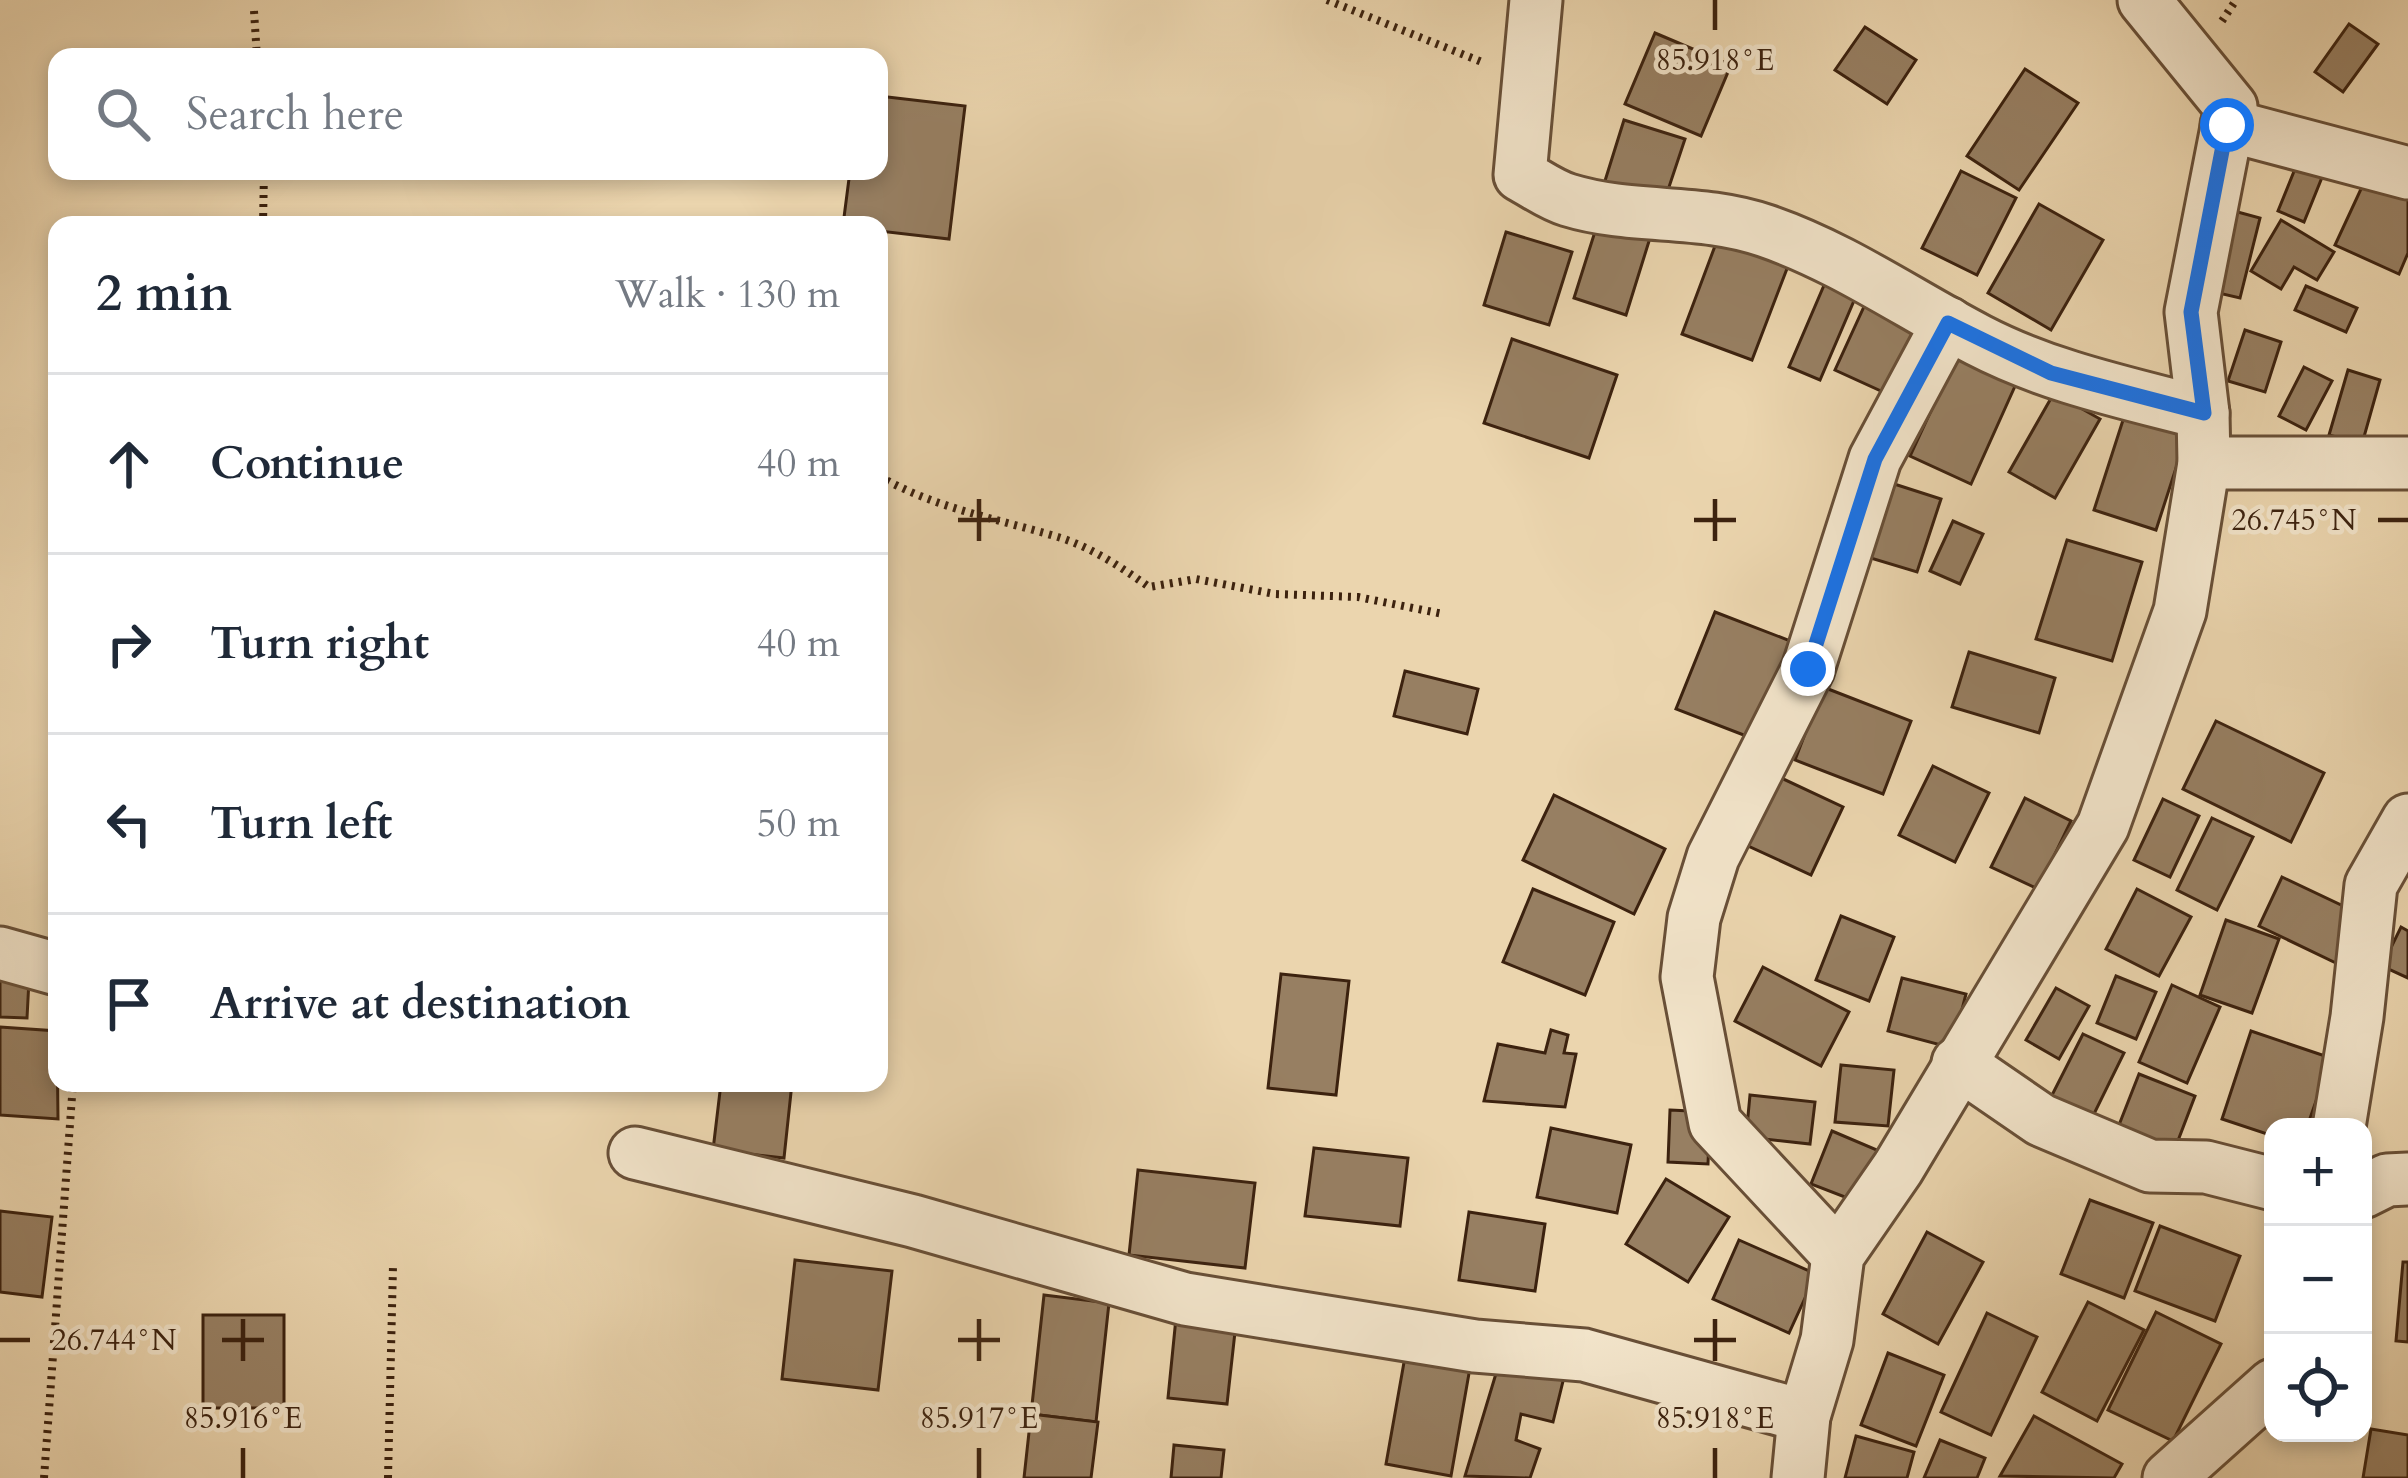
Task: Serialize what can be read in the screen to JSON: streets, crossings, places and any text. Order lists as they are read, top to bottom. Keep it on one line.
{"page":{"search":"Search here","heading":["2 min","Walk · 130 m"],"list":[["Continue","40 m"],["Turn right","40 m"],["Turn left","50 m"],"Arrive at destination"],"map_buttons":["+","−"]},"coordinates":["85.918°E","26.745°N","26.744°N","85.916°E","85.917°E"]}
